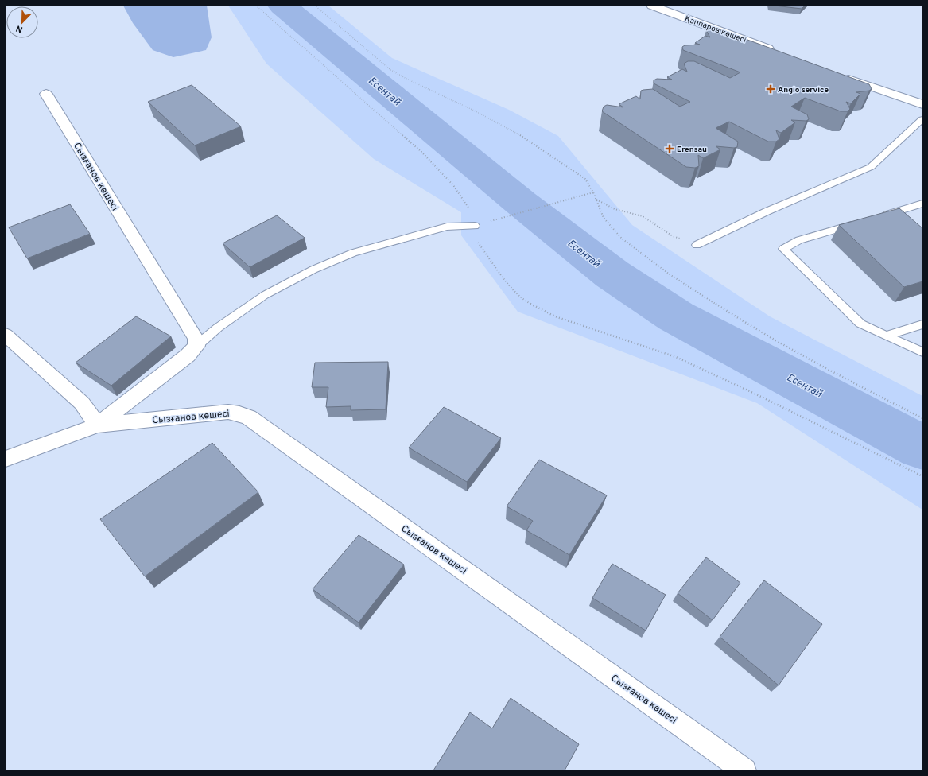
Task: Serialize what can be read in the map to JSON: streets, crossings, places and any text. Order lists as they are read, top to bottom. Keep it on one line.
{"streets":{"street":["Қаппаров көшесі","Сызғанов көшесі"]},"water":["Есентай"],"places":{"health":["Angio service","Erensau"]},"north":"bottom left"}
